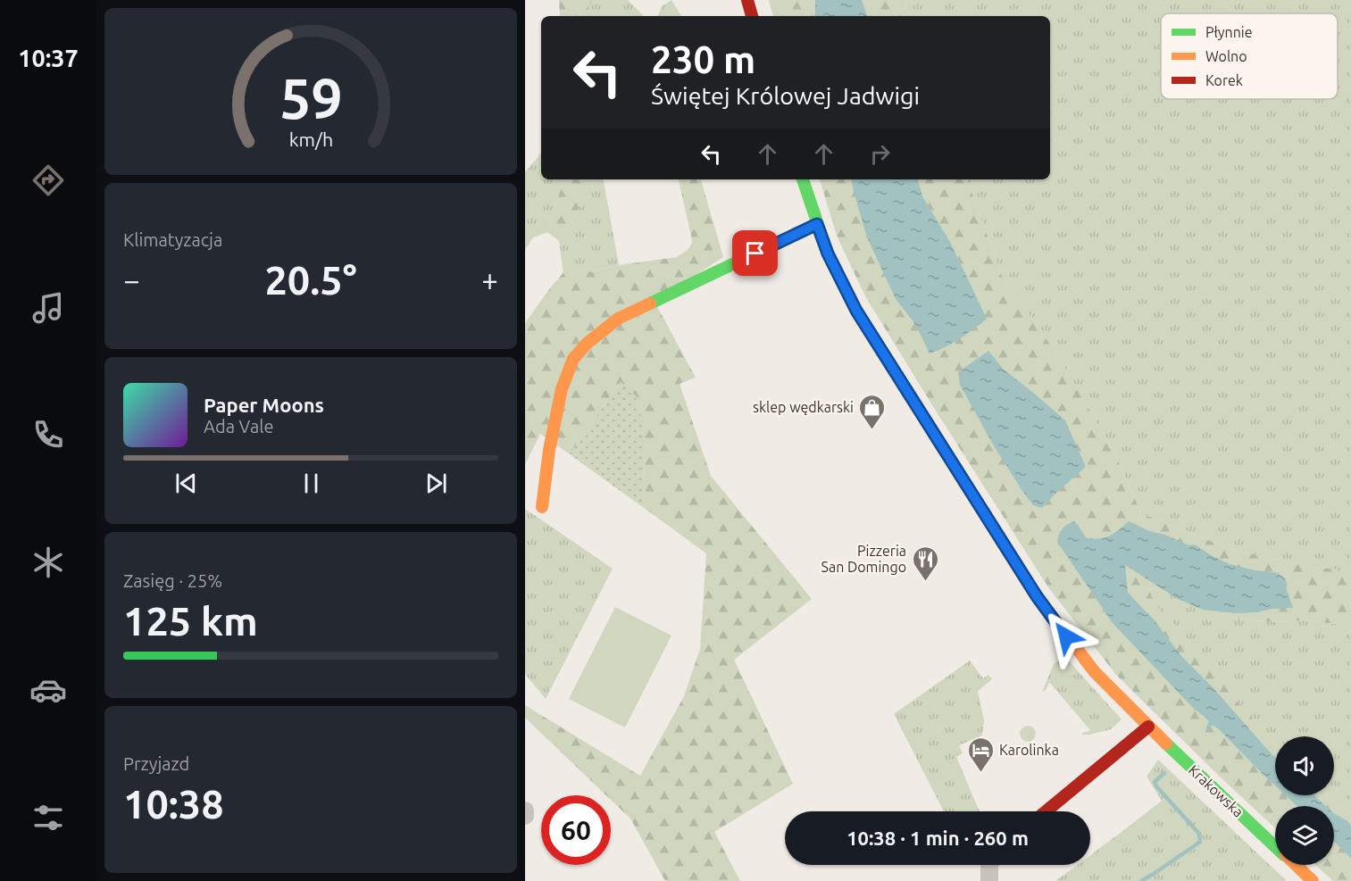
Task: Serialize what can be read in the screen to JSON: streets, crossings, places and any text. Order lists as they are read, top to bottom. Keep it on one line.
{"streets":{"main road":["Krakowska"]},"places":{"shop":["sklep wędkarski"],"restaurant":["Pizzeria San Domingo"],"hotel":["Karolinka"]},"legend":["Płynnie","Wolno","Korek"],"page":{"tabs":"10:37","turn":["230 m","Świętej Królowej Jadwigi"],"tile":["Klimatyzacja",["Zasięg · 25%","125 km"],["Przyjazd","10:38"]],"heat":["−","20.5°","+"],"song":["Paper Moons","Ada Vale"],"limit":"60","trip":"10:38 · 1 min · 260 m","gauge":["59","km/h"]}}
